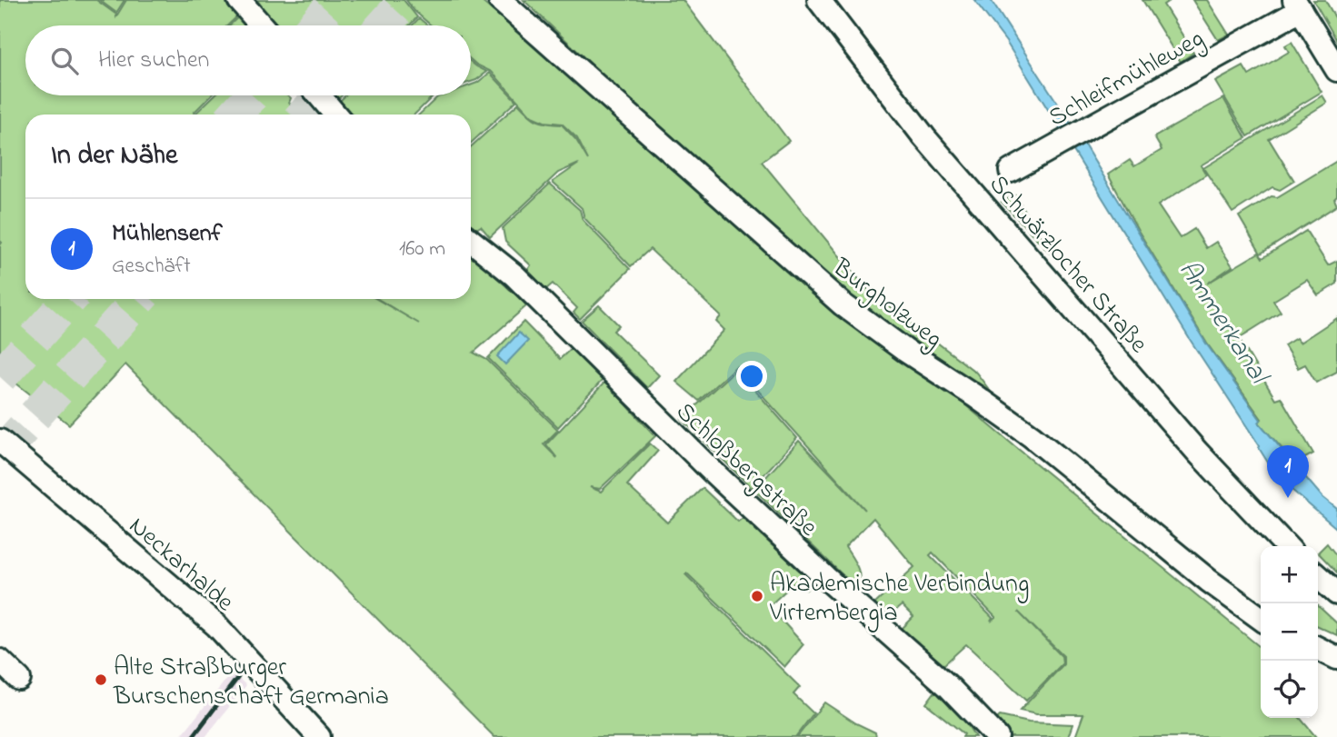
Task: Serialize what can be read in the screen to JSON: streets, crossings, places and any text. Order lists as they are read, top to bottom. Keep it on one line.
{"streets":{"street":["Schleifmühleweg","Schwärzlocher Straße","Burgholzweg","Schloßbergstraße","Neckarhalde"]},"water":["Ammerkanal"],"places":["Akademische Verbindung Virtembergia","Alte Straßburger Burschenschaft Germania"],"page":{"search":"Hier suchen","heading":"In der Nähe","list":[{"mark":"1","name":"Mühlensenf","note":"Geschäft","value":"160 m"}],"pins":"1","map_buttons":["+","−"]}}
